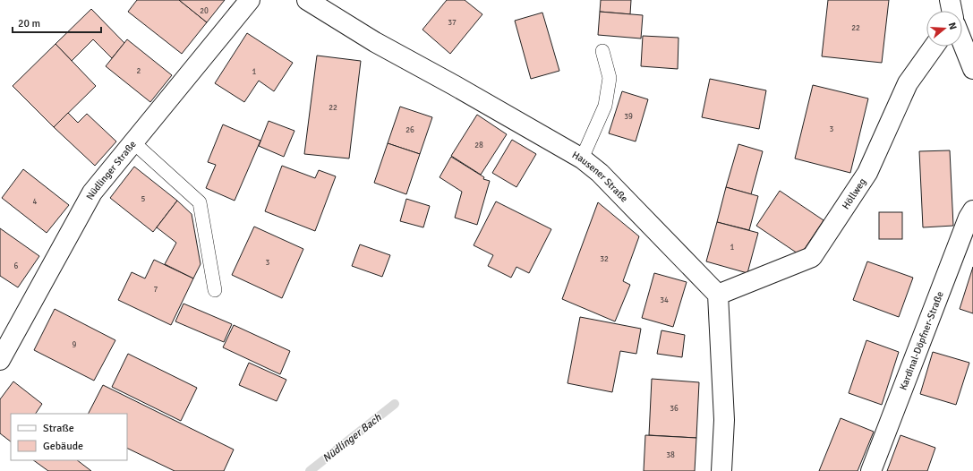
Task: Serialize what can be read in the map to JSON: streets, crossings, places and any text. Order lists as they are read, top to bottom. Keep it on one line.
{"streets":{"street":["Nüdlinger Straße","Hausener Straße","Höllweg","Kardinal-Döpfner-Straße"]},"crossings":[["Hausener Straße","Höllweg"]],"water":["Nüdlinger Bach"],"house_numbers":["20","37","22","2","1","22","39","3","26","28","5","4","1","32","3","6","7","34","9","36","38"],"legend":["Straße","Gebäude"],"scale_bar":"20 m","north":"right"}
